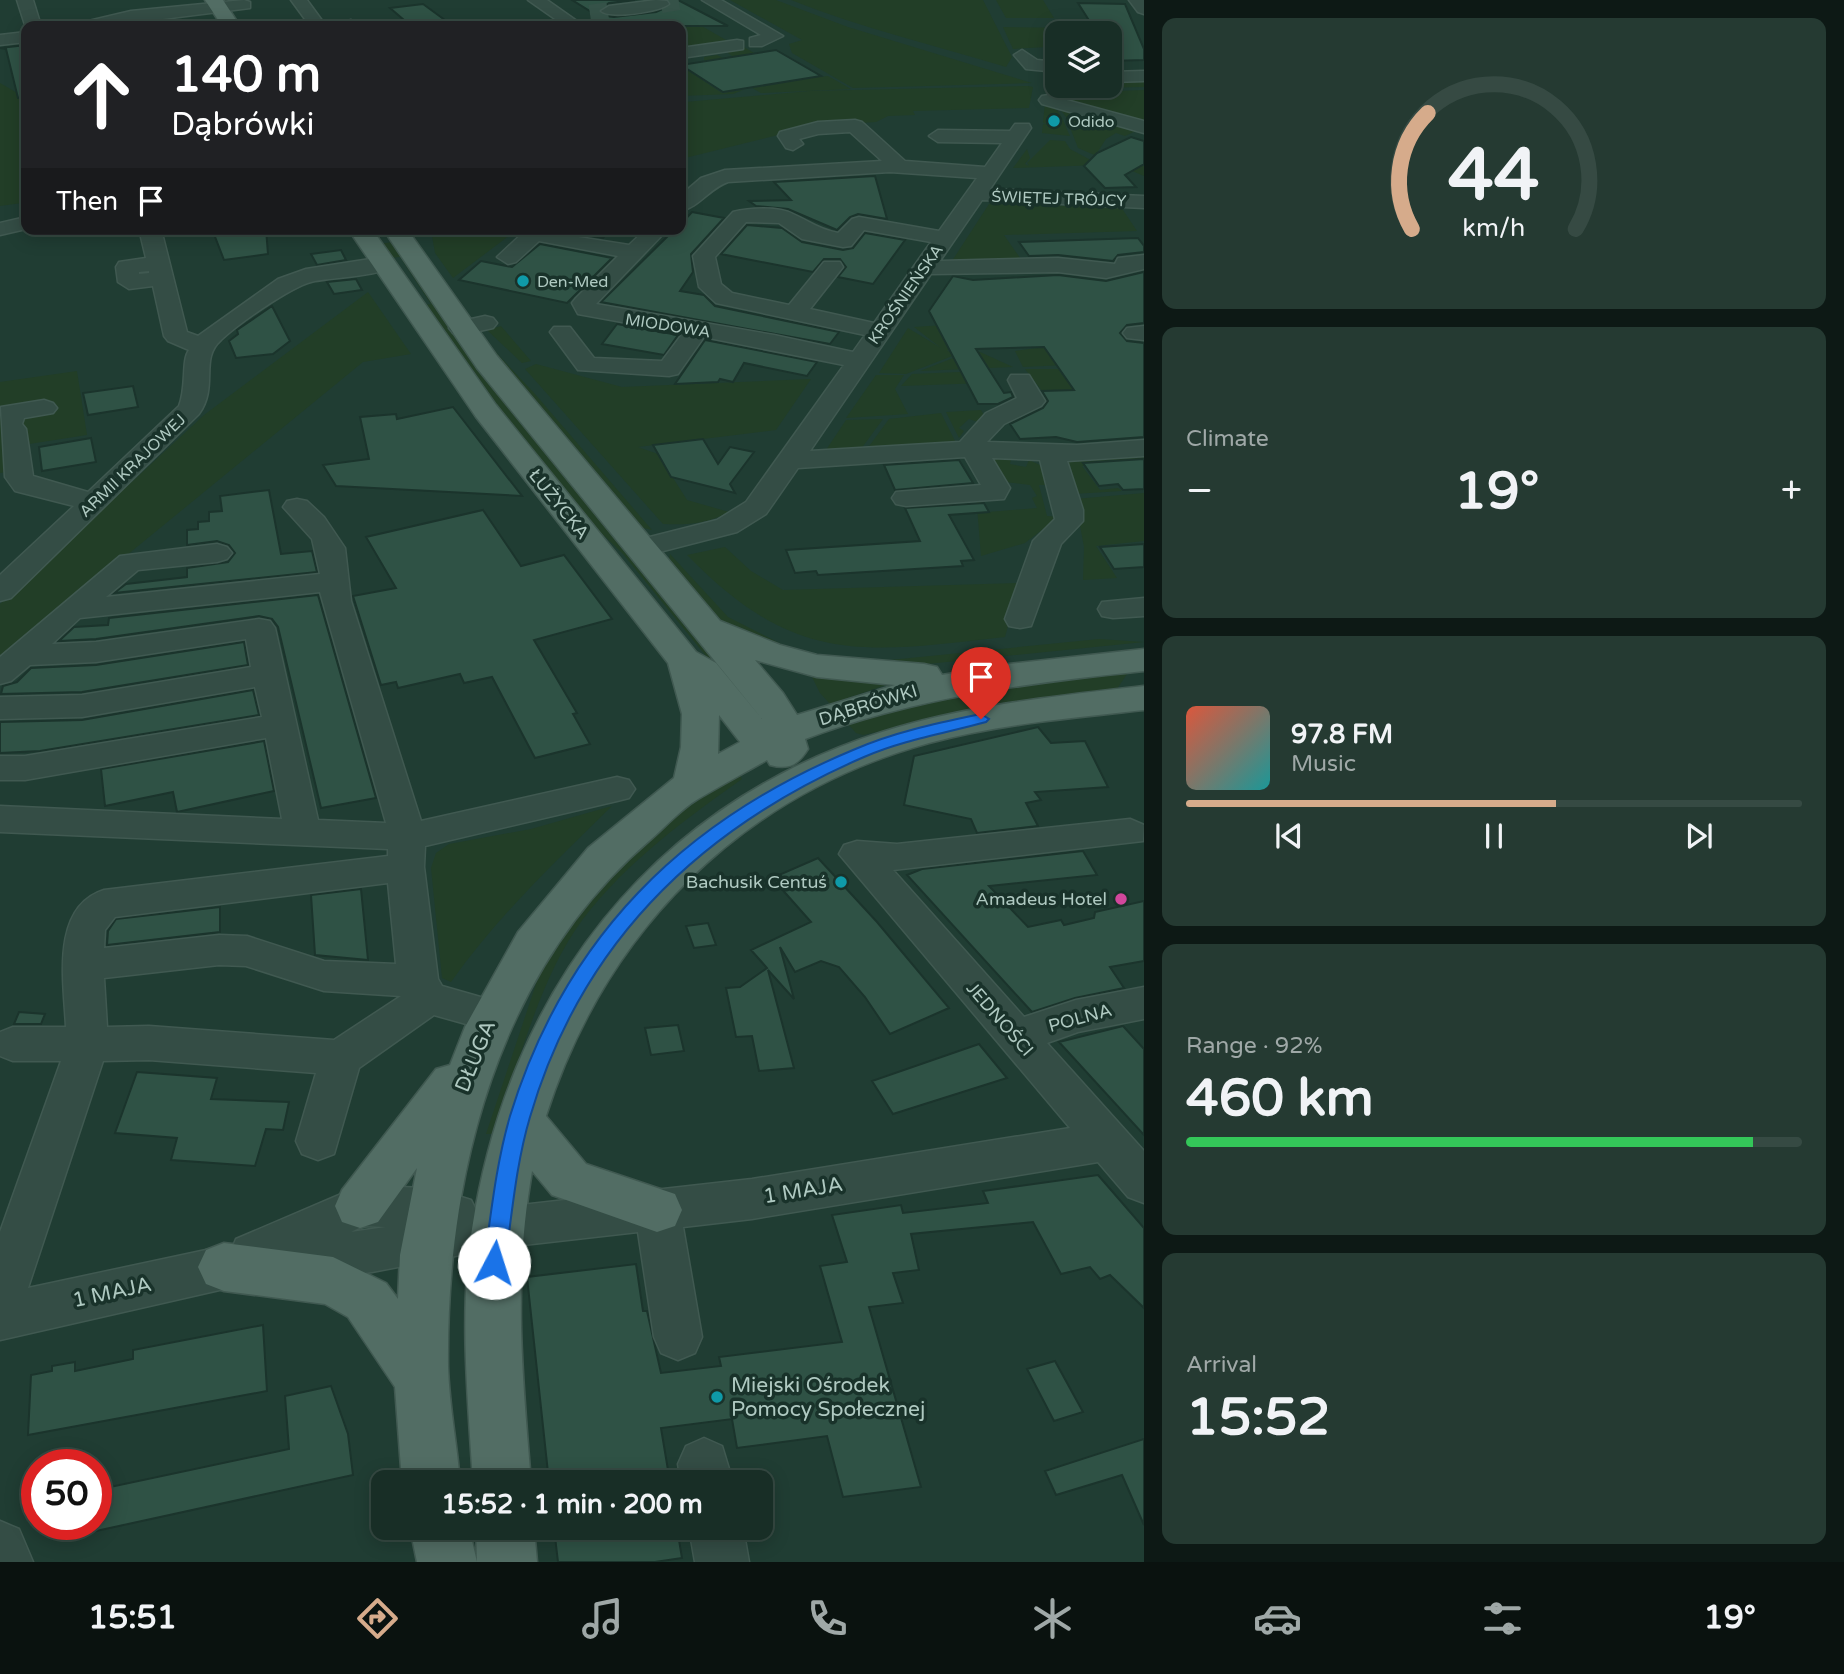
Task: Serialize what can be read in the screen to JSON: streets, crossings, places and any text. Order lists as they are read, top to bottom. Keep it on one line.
{"streets":{"main road":["ŁUŻYCKA","DĄBRÓWKI","DŁUGA"],"street":["ŚWIĘTEJ TRÓJCY","KROŚNIEŃSKA","MIODOWA","ARMII KRAJOWEJ","POLNA","JEDNOŚCI","1 MAJA"]},"crossings":[["ŚWIĘTEJ TRÓJCY","KROŚNIEŃSKA"],["KROŚNIEŃSKA","MIODOWA"],["KROŚNIEŃSKA","ŁUŻYCKA"],["ŁUŻYCKA","DĄBRÓWKI"],["ŁUŻYCKA","DŁUGA"],["DĄBRÓWKI","DŁUGA"],["POLNA","JEDNOŚCI"],["JEDNOŚCI","1 MAJA"],["DŁUGA","1 MAJA"]],"places":["Odido","Den-Med","Bachusik Centuś","Amadeus Hotel","Miejski Ośrodek Pomocy Społecznej"],"page":{"turn":["140 m","Dąbrówki"],"then":"Then","tile":["Climate",["Range · 92%","460 km"],["Arrival","15:52"]],"heat":["−","19°","+"],"song":["97.8 FM","Music"],"limit":"50","trip":"15:52 · 1 min · 200 m","tabs":["15:51","19°"],"gauge":["44","km/h"]}}
